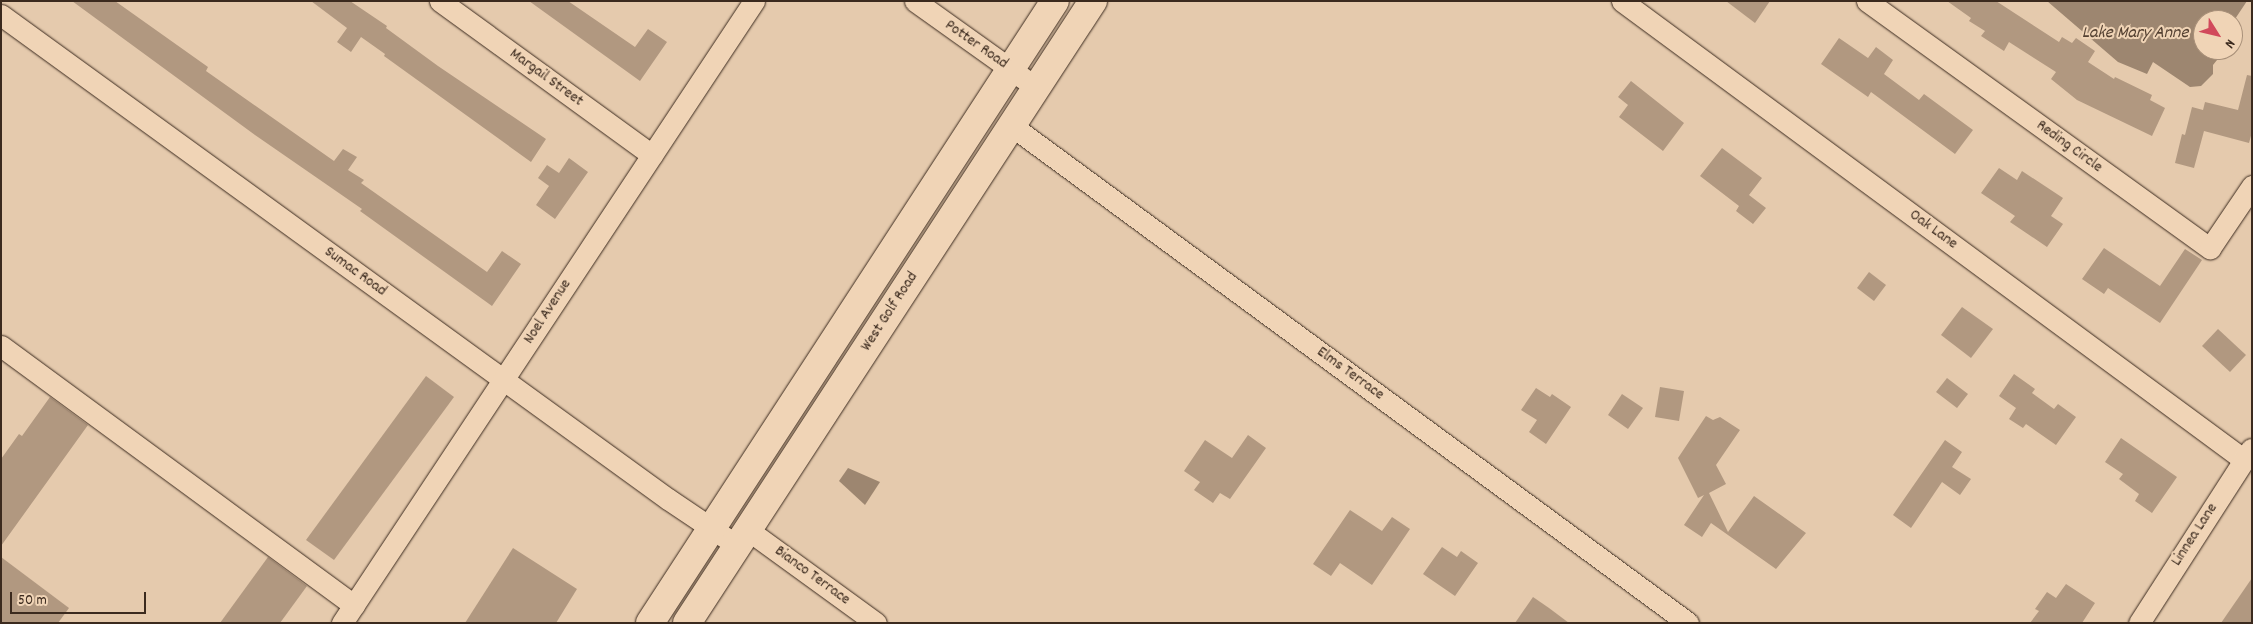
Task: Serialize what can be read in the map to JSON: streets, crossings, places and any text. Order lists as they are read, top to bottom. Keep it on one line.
{"streets":{"main road":["West Golf Road"],"street":["Potter Road","Margail Street","Reding Circle","Oak Lane","Sumac Road","Noel Avenue","Elms Terrace","Linnea Lane","Bianco Terrace"]},"crossings":[["Potter Road","West Golf Road"],["Margail Street","Noel Avenue"],["Oak Lane","Linnea Lane"],["Sumac Road","Noel Avenue"],["Sumac Road","West Golf Road"],["Sumac Road","Bianco Terrace"],["West Golf Road","Elms Terrace"],["West Golf Road","Bianco Terrace"]],"water":["Lake Mary Anne"],"scale_bar":"50 m","north":"bottom right"}
